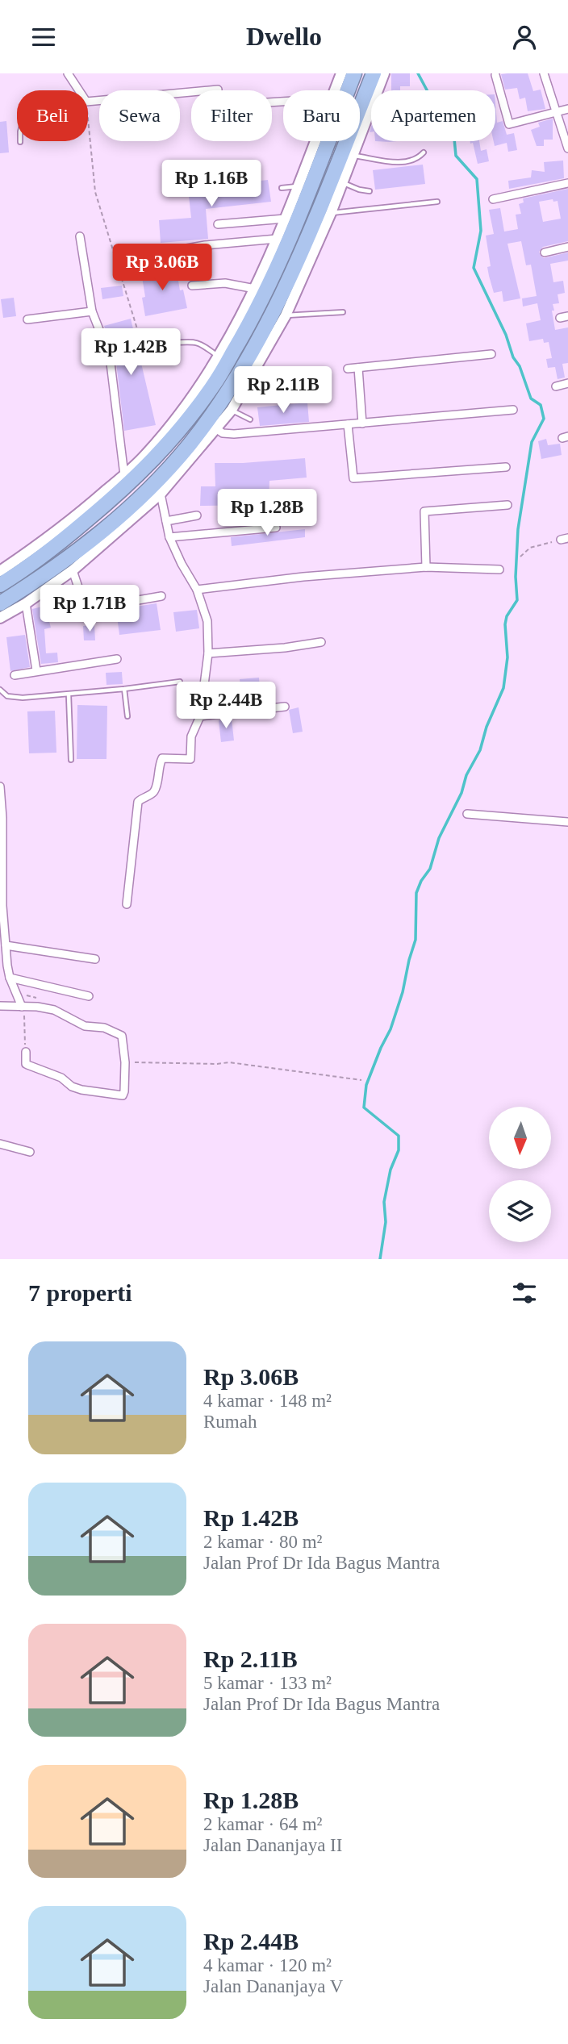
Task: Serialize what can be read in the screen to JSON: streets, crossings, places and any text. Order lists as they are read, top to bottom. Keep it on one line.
{"north":"bottom","page":{"header":"Dwello","chip":["Beli","Sewa","Filter","Baru","Apartemen"],"price":["Rp 1.16B","Rp 3.06B","Rp 1.42B","Rp 2.11B","Rp 1.28B","Rp 1.71B","Rp 2.44B"],"heading":"7 properti","list":[{"name":"Rp 3.06B","note":"4 kamar · 148 m² · Rumah"},{"name":"Rp 1.42B","note":"2 kamar · 80 m² · Jalan Prof Dr Ida Bagus Mantra"},{"name":"Rp 2.11B","note":"5 kamar · 133 m² · Jalan Prof Dr Ida Bagus Mantra"},{"name":"Rp 1.28B","note":"2 kamar · 64 m² · Jalan Dananjaya II"},{"name":"Rp 2.44B","note":"4 kamar · 120 m² · Jalan Dananjaya V"}]}}
